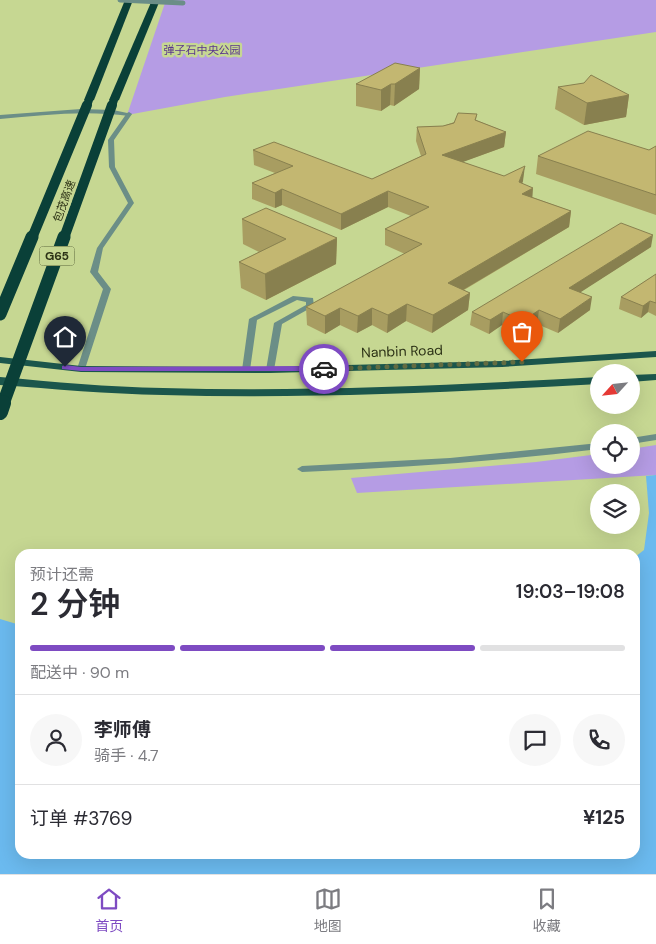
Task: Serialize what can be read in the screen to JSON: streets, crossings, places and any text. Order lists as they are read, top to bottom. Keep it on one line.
{"streets":{"highway":["包茂高速","G65"],"main road":["Nanbin Road"]},"parks":["弹子石中央公园"],"north":"bottom left","page":{"heading":["2 分钟","预计还需","19:03–19:08"],"panel":["李师傅","骑手 · 4.7","订单 #3769","¥125"],"bar":"配送中 · 90 m","tabs":["首页","地图","收藏"]}}
